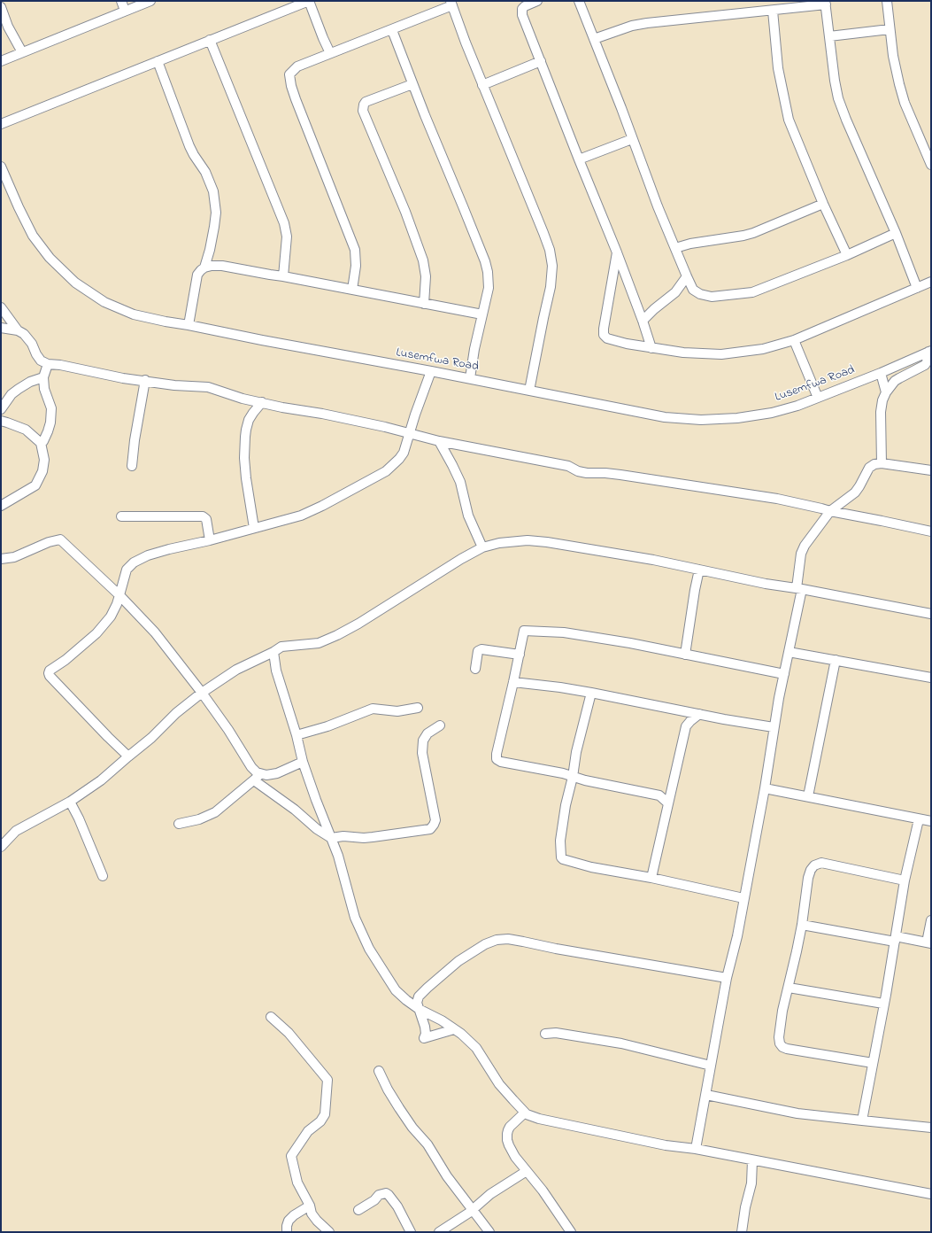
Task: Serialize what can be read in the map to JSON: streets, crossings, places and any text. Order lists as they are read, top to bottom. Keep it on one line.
{"streets":{"street":["Lusemfwa Road"]}}
